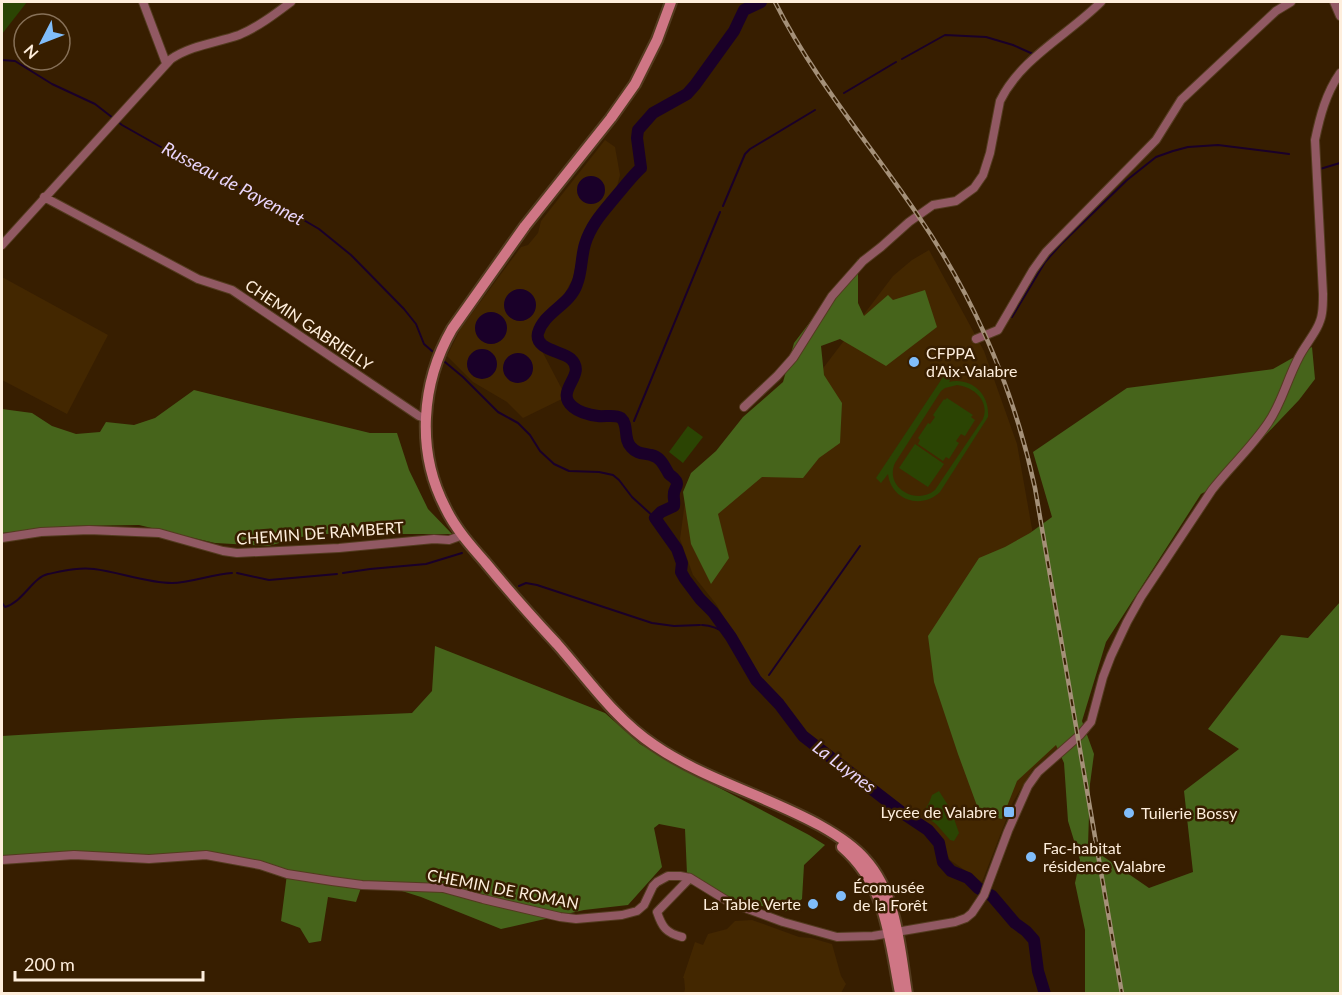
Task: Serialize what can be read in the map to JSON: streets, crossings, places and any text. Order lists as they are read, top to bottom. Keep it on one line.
{"streets":{"street":["CHEMIN GABRIELLY","CHEMIN DE RAMBERT","CHEMIN DE ROMAN"]},"water":["Russeau de Payennet","La Luynes"],"places":{"other":["CFPPA d'Aix-Valabre","Tuilerie Bossy","Fac-habitat résidence Valabre","Écomusée de la Forêt","La Table Verte"],"transit":["Lycée de Valabre"]},"scale_bar":"200 m","north":"bottom left"}
